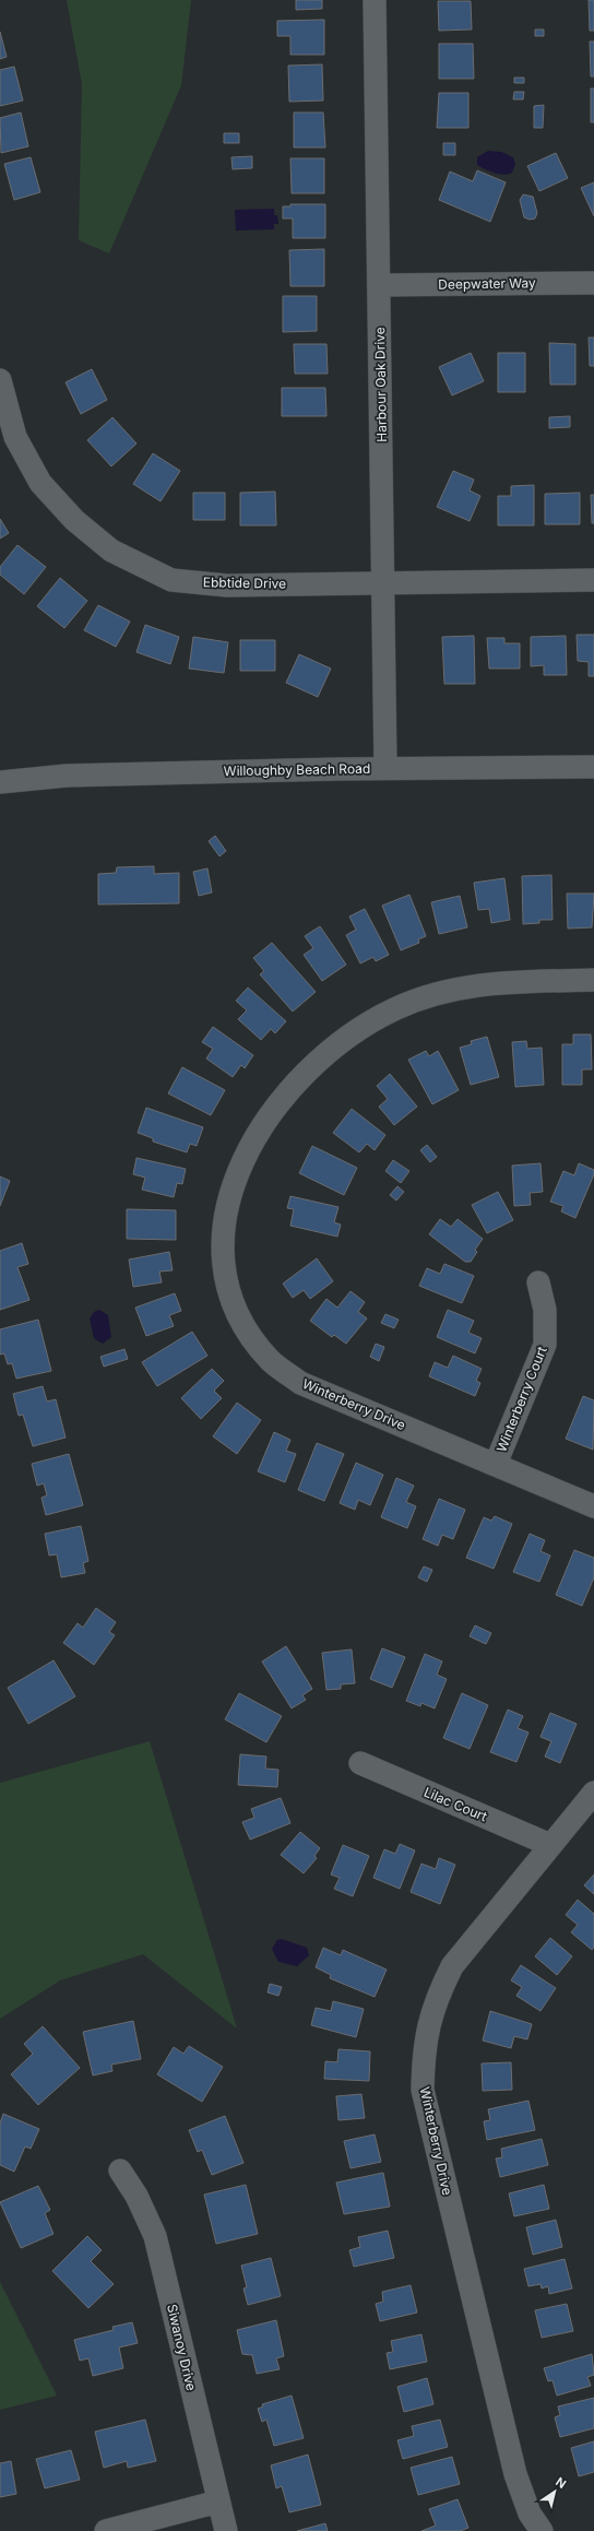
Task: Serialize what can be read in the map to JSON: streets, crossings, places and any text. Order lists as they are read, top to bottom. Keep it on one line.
{"streets":{"street":["Deepwater Way","Harbour Oak Drive","Ebbtide Drive","Willoughby Beach Road","Winterberry Court","Winterberry Drive","Lilac Court","Siwanoy Drive"]},"crossings":[["Deepwater Way","Harbour Oak Drive"],["Harbour Oak Drive","Ebbtide Drive"],["Harbour Oak Drive","Willoughby Beach Road"],["Winterberry Court","Winterberry Drive"],["Winterberry Drive","Lilac Court"]],"north":"top right"}
